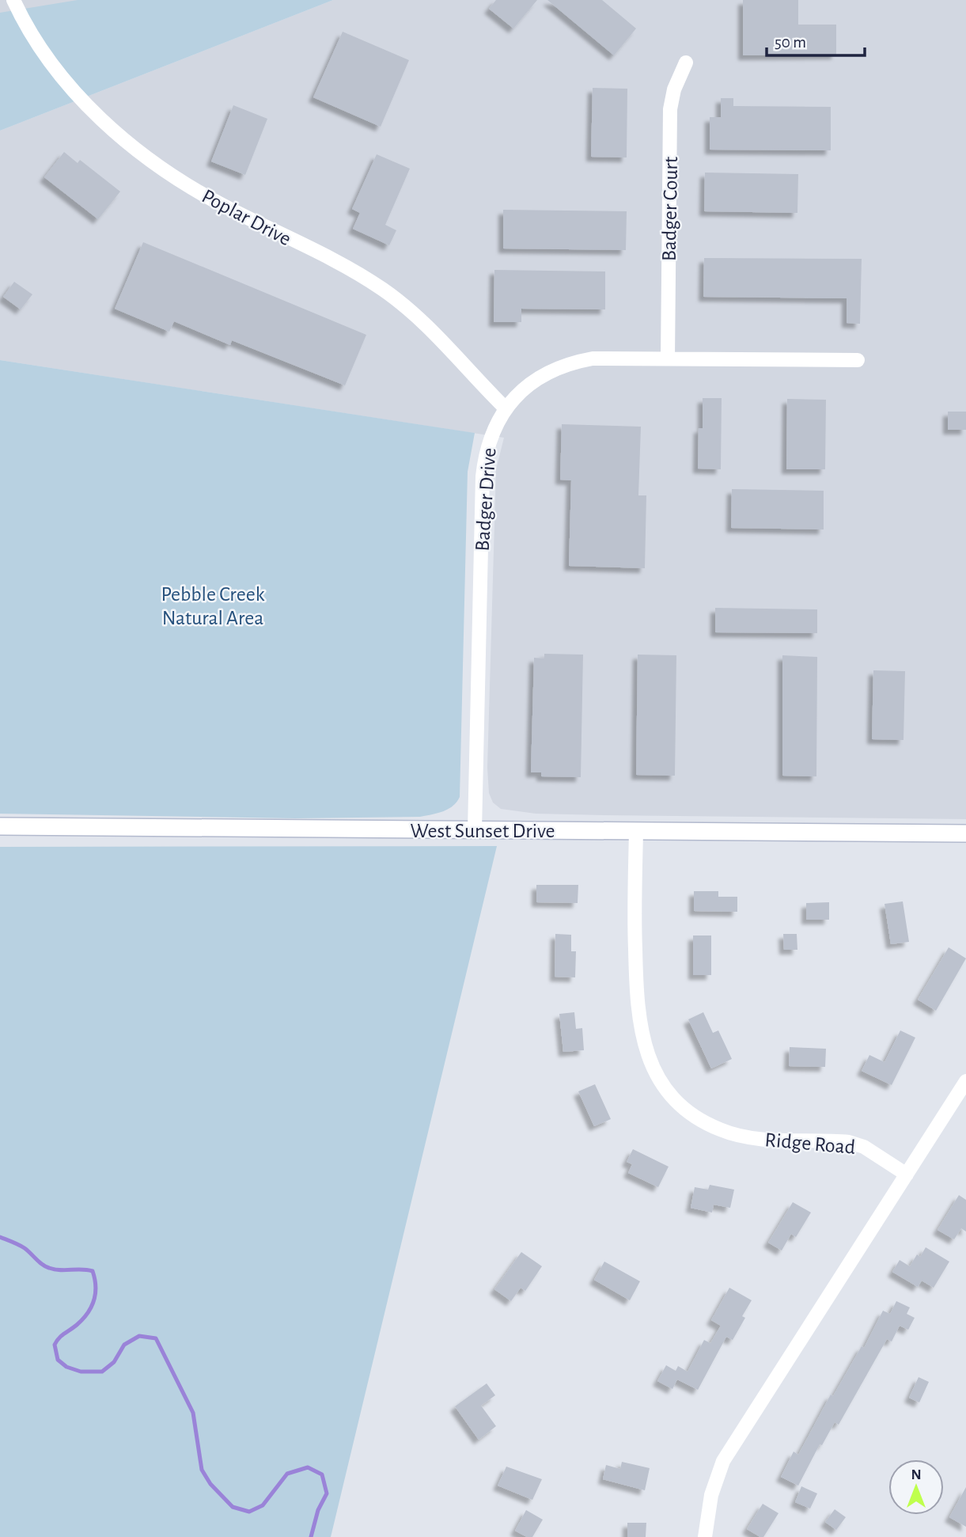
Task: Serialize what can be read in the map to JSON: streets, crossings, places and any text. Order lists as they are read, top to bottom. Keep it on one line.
{"streets":{"main road":["West Sunset Drive"],"street":["Badger Court","Poplar Drive","Badger Drive","Ridge Road"]},"crossings":[["Badger Court","Badger Drive"],["Poplar Drive","Badger Drive"],["Badger Drive","West Sunset Drive"],["West Sunset Drive","Ridge Road"]],"parks":["Pebble Creek Natural Area"],"scale_bar":"50 m","north":"top"}
